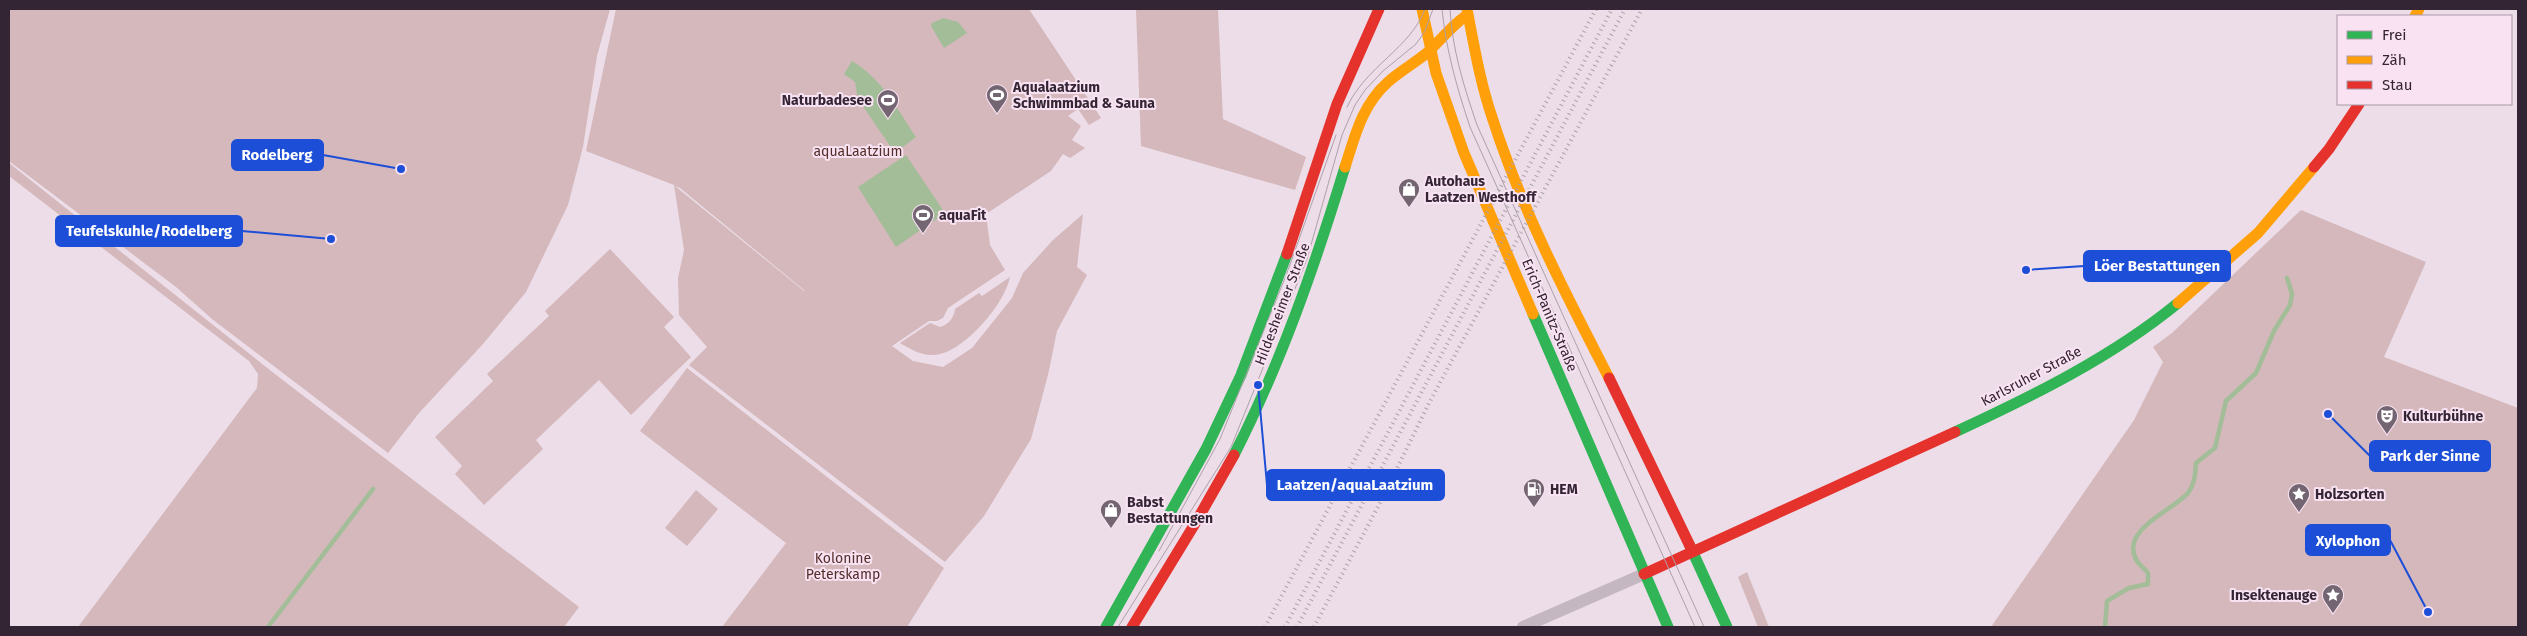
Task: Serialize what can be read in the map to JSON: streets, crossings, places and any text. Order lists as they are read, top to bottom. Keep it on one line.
{"streets":{"main road":["Hildesheimer Straße","Erich-Panitz-Straße","Karlsruher Straße"]},"crossings":[["Hildesheimer Straße","Erich-Panitz-Straße"],["Erich-Panitz-Straße","Karlsruher Straße"]],"parks":["aquaLaatzium","Kolonine Peterskamp"],"places":{"sports":["Aqualaatzium Schwimmbad & Sauna","Naturbadesee","aquaFit"],"other":["Rodelberg","Teufelskuhle/Rodelberg","Löer Bestattungen","Laatzen/aquaLaatzium","Park der Sinne","Xylophon"],"shop":["Autohaus Laatzen Westhoff","Babst Bestattungen"],"theatre":["Kulturbühne"],"fuel station":["HEM"],"place":["Holzsorten","Insektenauge"]},"legend":["Frei","Zäh","Stau"]}
